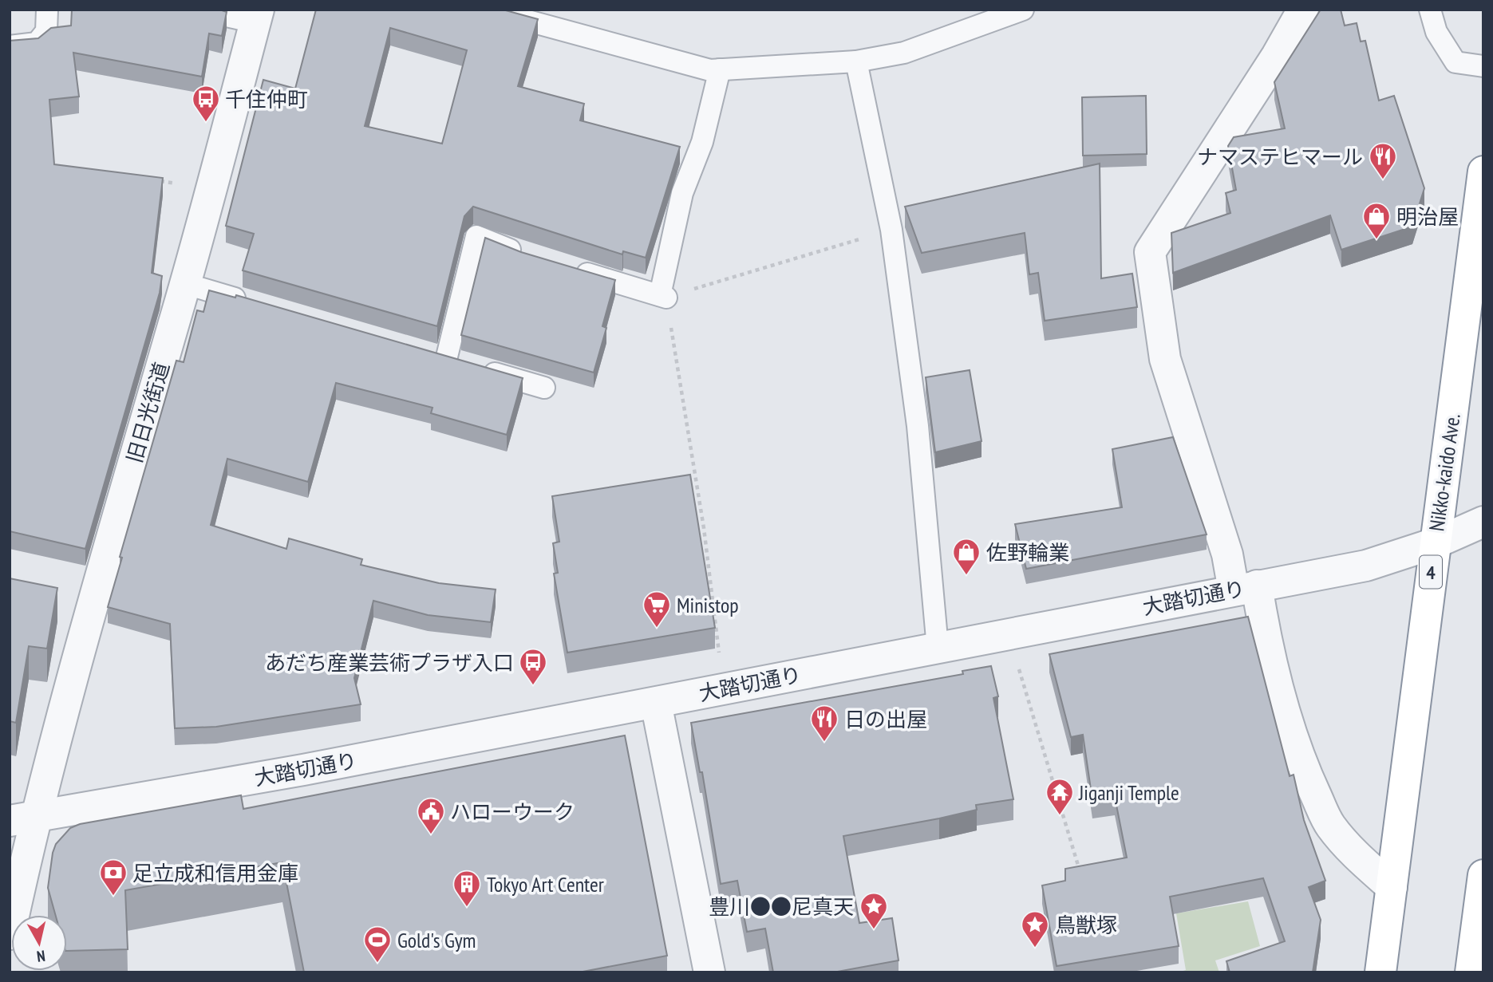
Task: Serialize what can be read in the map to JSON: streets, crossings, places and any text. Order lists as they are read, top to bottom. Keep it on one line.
{"streets":{"highway":["Nikko-kaido Ave.","4"],"street":["旧日光街道","大踏切通り"]},"crossings":[["旧日光街道","大踏切通り"],["Nikko-kaido Ave.","大踏切通り"]],"places":{"bus stop":["千住仲町","あだち産業芸術プラザ入口"],"restaurant":["ナマステヒマール","日の出屋"],"shop":["明治屋","佐野輪業"],"supermarket":["Ministop"],"temple":["Jiganji Temple"],"public building":["ハローウーク"],"bank":["足立成和信用金庫"],"building":["Tokyo Art Center"],"place":["豊川●●尼真天","鳥獣塚"],"sports":["Gold's Gym"]},"north":"bottom"}
